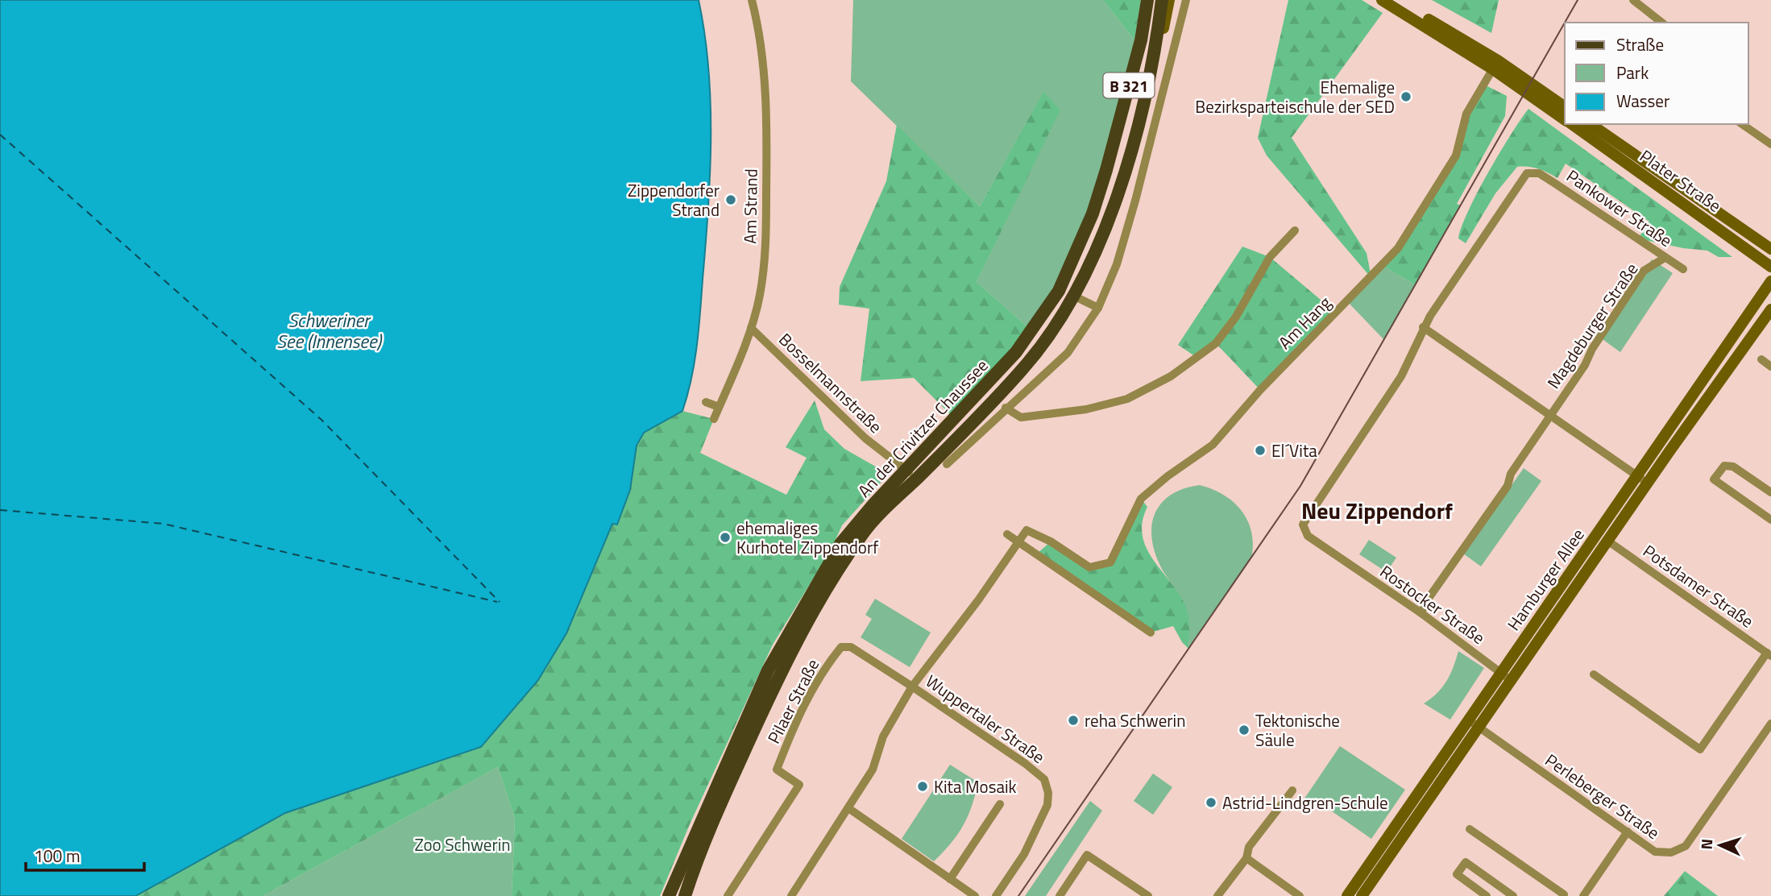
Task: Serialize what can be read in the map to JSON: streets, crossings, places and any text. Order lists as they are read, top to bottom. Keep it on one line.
{"streets":{"main road":["B 321","An der Crivitzer Chaussee"],"street":["Plater Straße","Am Strand","Pankower Straße","Am Hang","Magdeburger Straße","Bosselmannstraße","Hamburger Allee","Potsdamer Straße","Rostocker Straße","Pilaer Straße","Wuppertaler Straße","Perleberger Straße"]},"crossings":[["B 321","An der Crivitzer Chaussee"],["Plater Straße","Am Hang"],["Am Strand","Bosselmannstraße"],["Pankower Straße","Magdeburger Straße"],["Pankower Straße","Rostocker Straße"],["Am Hang","Wuppertaler Straße"],["Magdeburger Straße","Hamburger Allee"],["Magdeburger Straße","Rostocker Straße"],["Bosselmannstraße","An der Crivitzer Chaussee"],["Hamburger Allee","Potsdamer Straße"],["Hamburger Allee","Rostocker Straße"],["Hamburger Allee","Perleberger Straße"],["Pilaer Straße","Wuppertaler Straße"]],"districts":["Neu Zippendorf"],"water":["Schweriner See (Innensee)"],"parks":["Zoo Schwerin"],"places":["Ehemalige Bezirksparteischule der SED","Zippendorfer Strand","El´Vita","ehemaliges Kurhotel Zippendorf","reha Schwerin","Tektonische Säule","Kita Mosaik","Astrid-Lindgren-Schule"],"legend":["Straße","Park","Wasser"],"scale_bar":"100 m","north":"left"}
